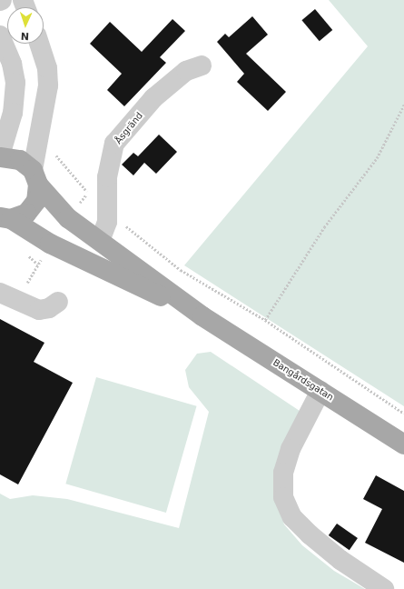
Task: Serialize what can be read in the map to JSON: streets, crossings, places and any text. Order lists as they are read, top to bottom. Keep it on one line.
{"streets":{"main road":["Bangårdsgatan"],"street":["Åsgränd"]},"crossings":[["Åsgränd","Bangårdsgatan"]],"north":"bottom"}
